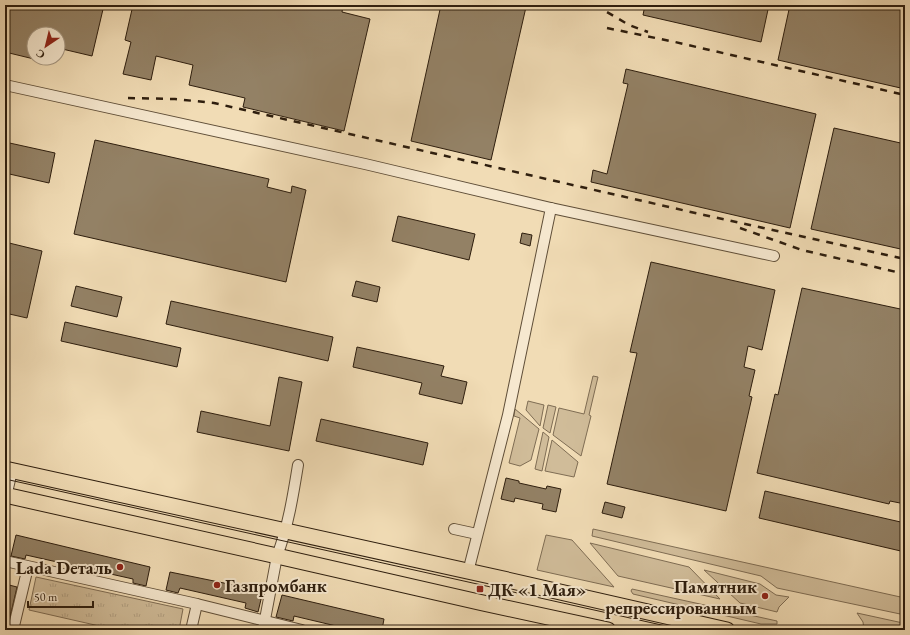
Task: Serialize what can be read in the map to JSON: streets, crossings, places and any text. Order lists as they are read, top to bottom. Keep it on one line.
{"places":{"other":["Lada Dеталь","Газпромбанк","Памятник репрессированным"],"transit":["ДК «1 Мая»"]},"scale_bar":"50 m","north":"bottom left"}
